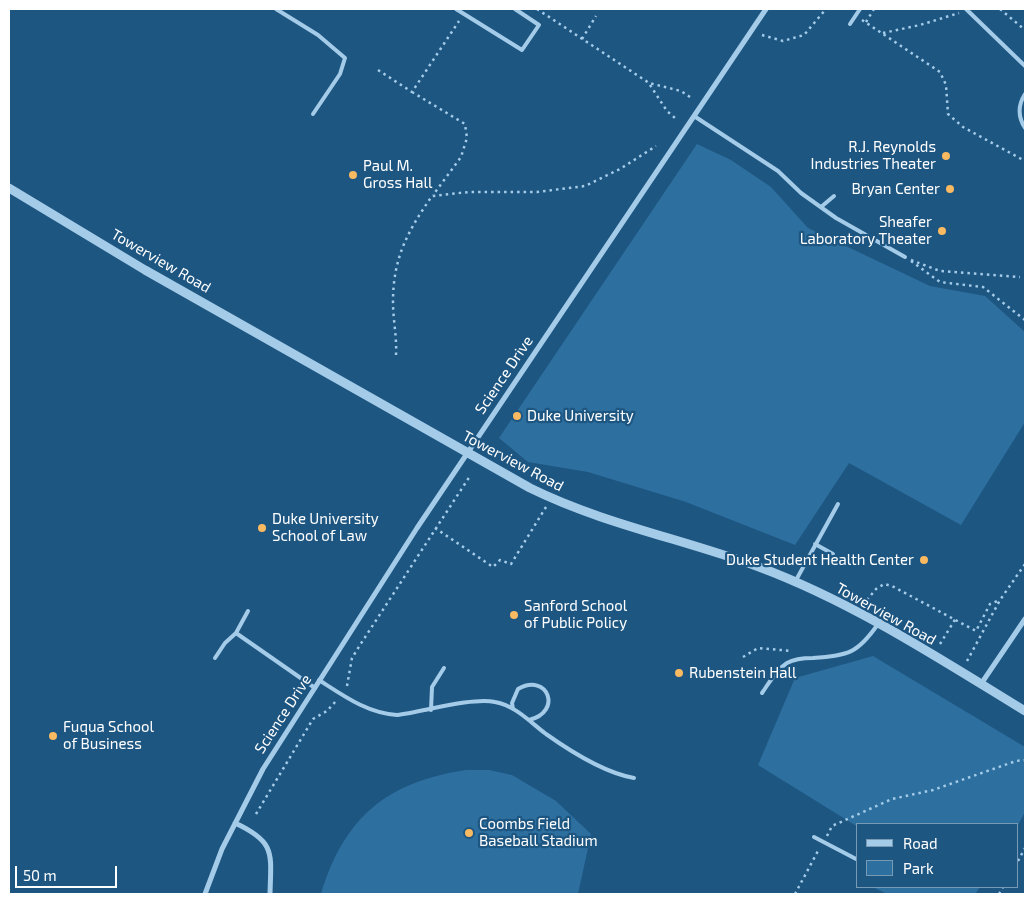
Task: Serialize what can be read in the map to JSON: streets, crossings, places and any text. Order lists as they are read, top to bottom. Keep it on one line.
{"streets":{"street":["Towerview Road","Science Drive"]},"crossings":[["Towerview Road","Science Drive"]],"places":["R.J. Reynolds Industries Theater","Paul M. Gross Hall","Bryan Center","Sheafer Laboratory Theater","Duke University","Duke University School of Law","Duke Student Health Center","Sanford School of Public Policy","Rubenstein Hall","Fuqua School of Business","Coombs Field Baseball Stadium"],"legend":["Road","Park"],"scale_bar":"50 m"}
